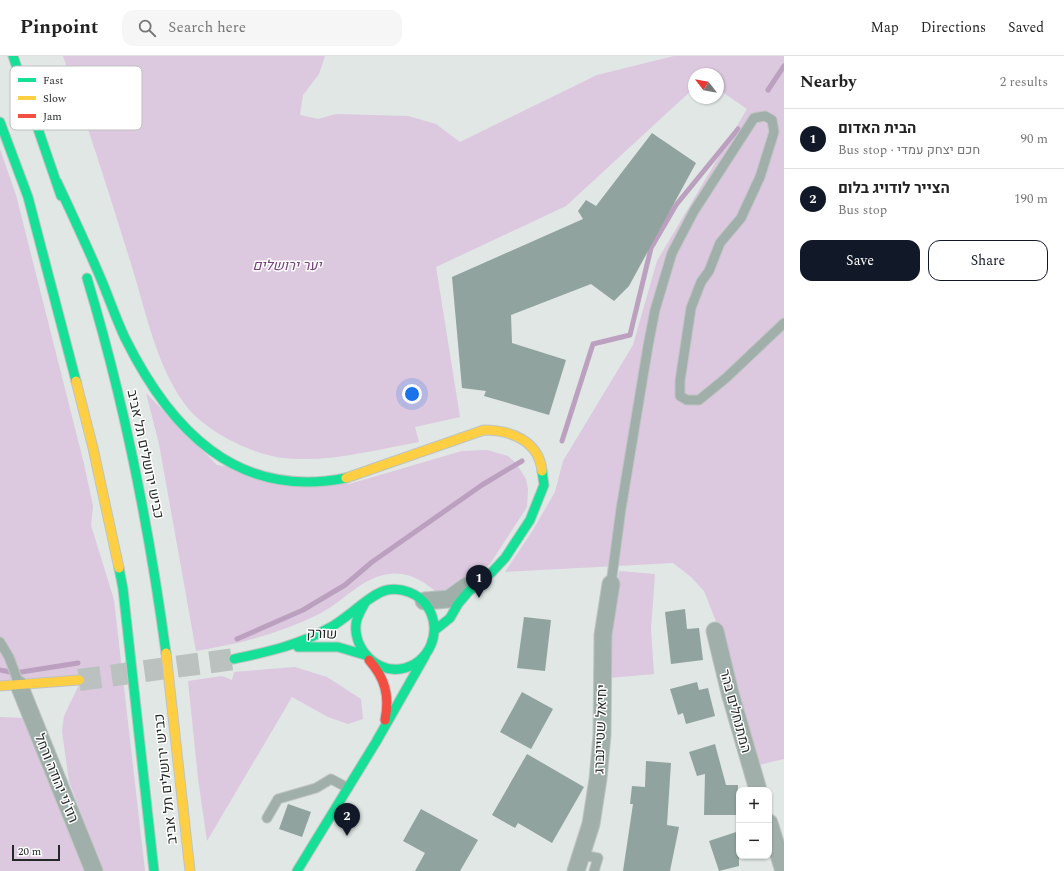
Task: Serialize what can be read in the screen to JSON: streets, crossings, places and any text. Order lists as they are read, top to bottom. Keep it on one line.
{"streets":{"main road":["כביש ירושלים תל אביב","שורק"],"street":["המתנחלים בהר","יחיאל שטיינברג","רוז'ני יהודה ורחל"]},"parks":["יער ירושלים"],"legend":["Fast","Slow","Jam"],"scale_bar":"20 m","north":"top left","page":{"header":"Pinpoint","search":"Search here","nav":["Map","Directions","Saved"],"heading":["Nearby","2 results"],"list":[{"mark":"1","name":"הבית האדום","note":"Bus stop · חכם יצחק עמדי","value":"90 m"},{"mark":"2","name":"הצייר לודויג בלום","note":"Bus stop","value":"190 m"}],"buttons":["Save","Share"],"pins":["1","2"],"map_buttons":["+","−"],"scale":"20 m"}}
